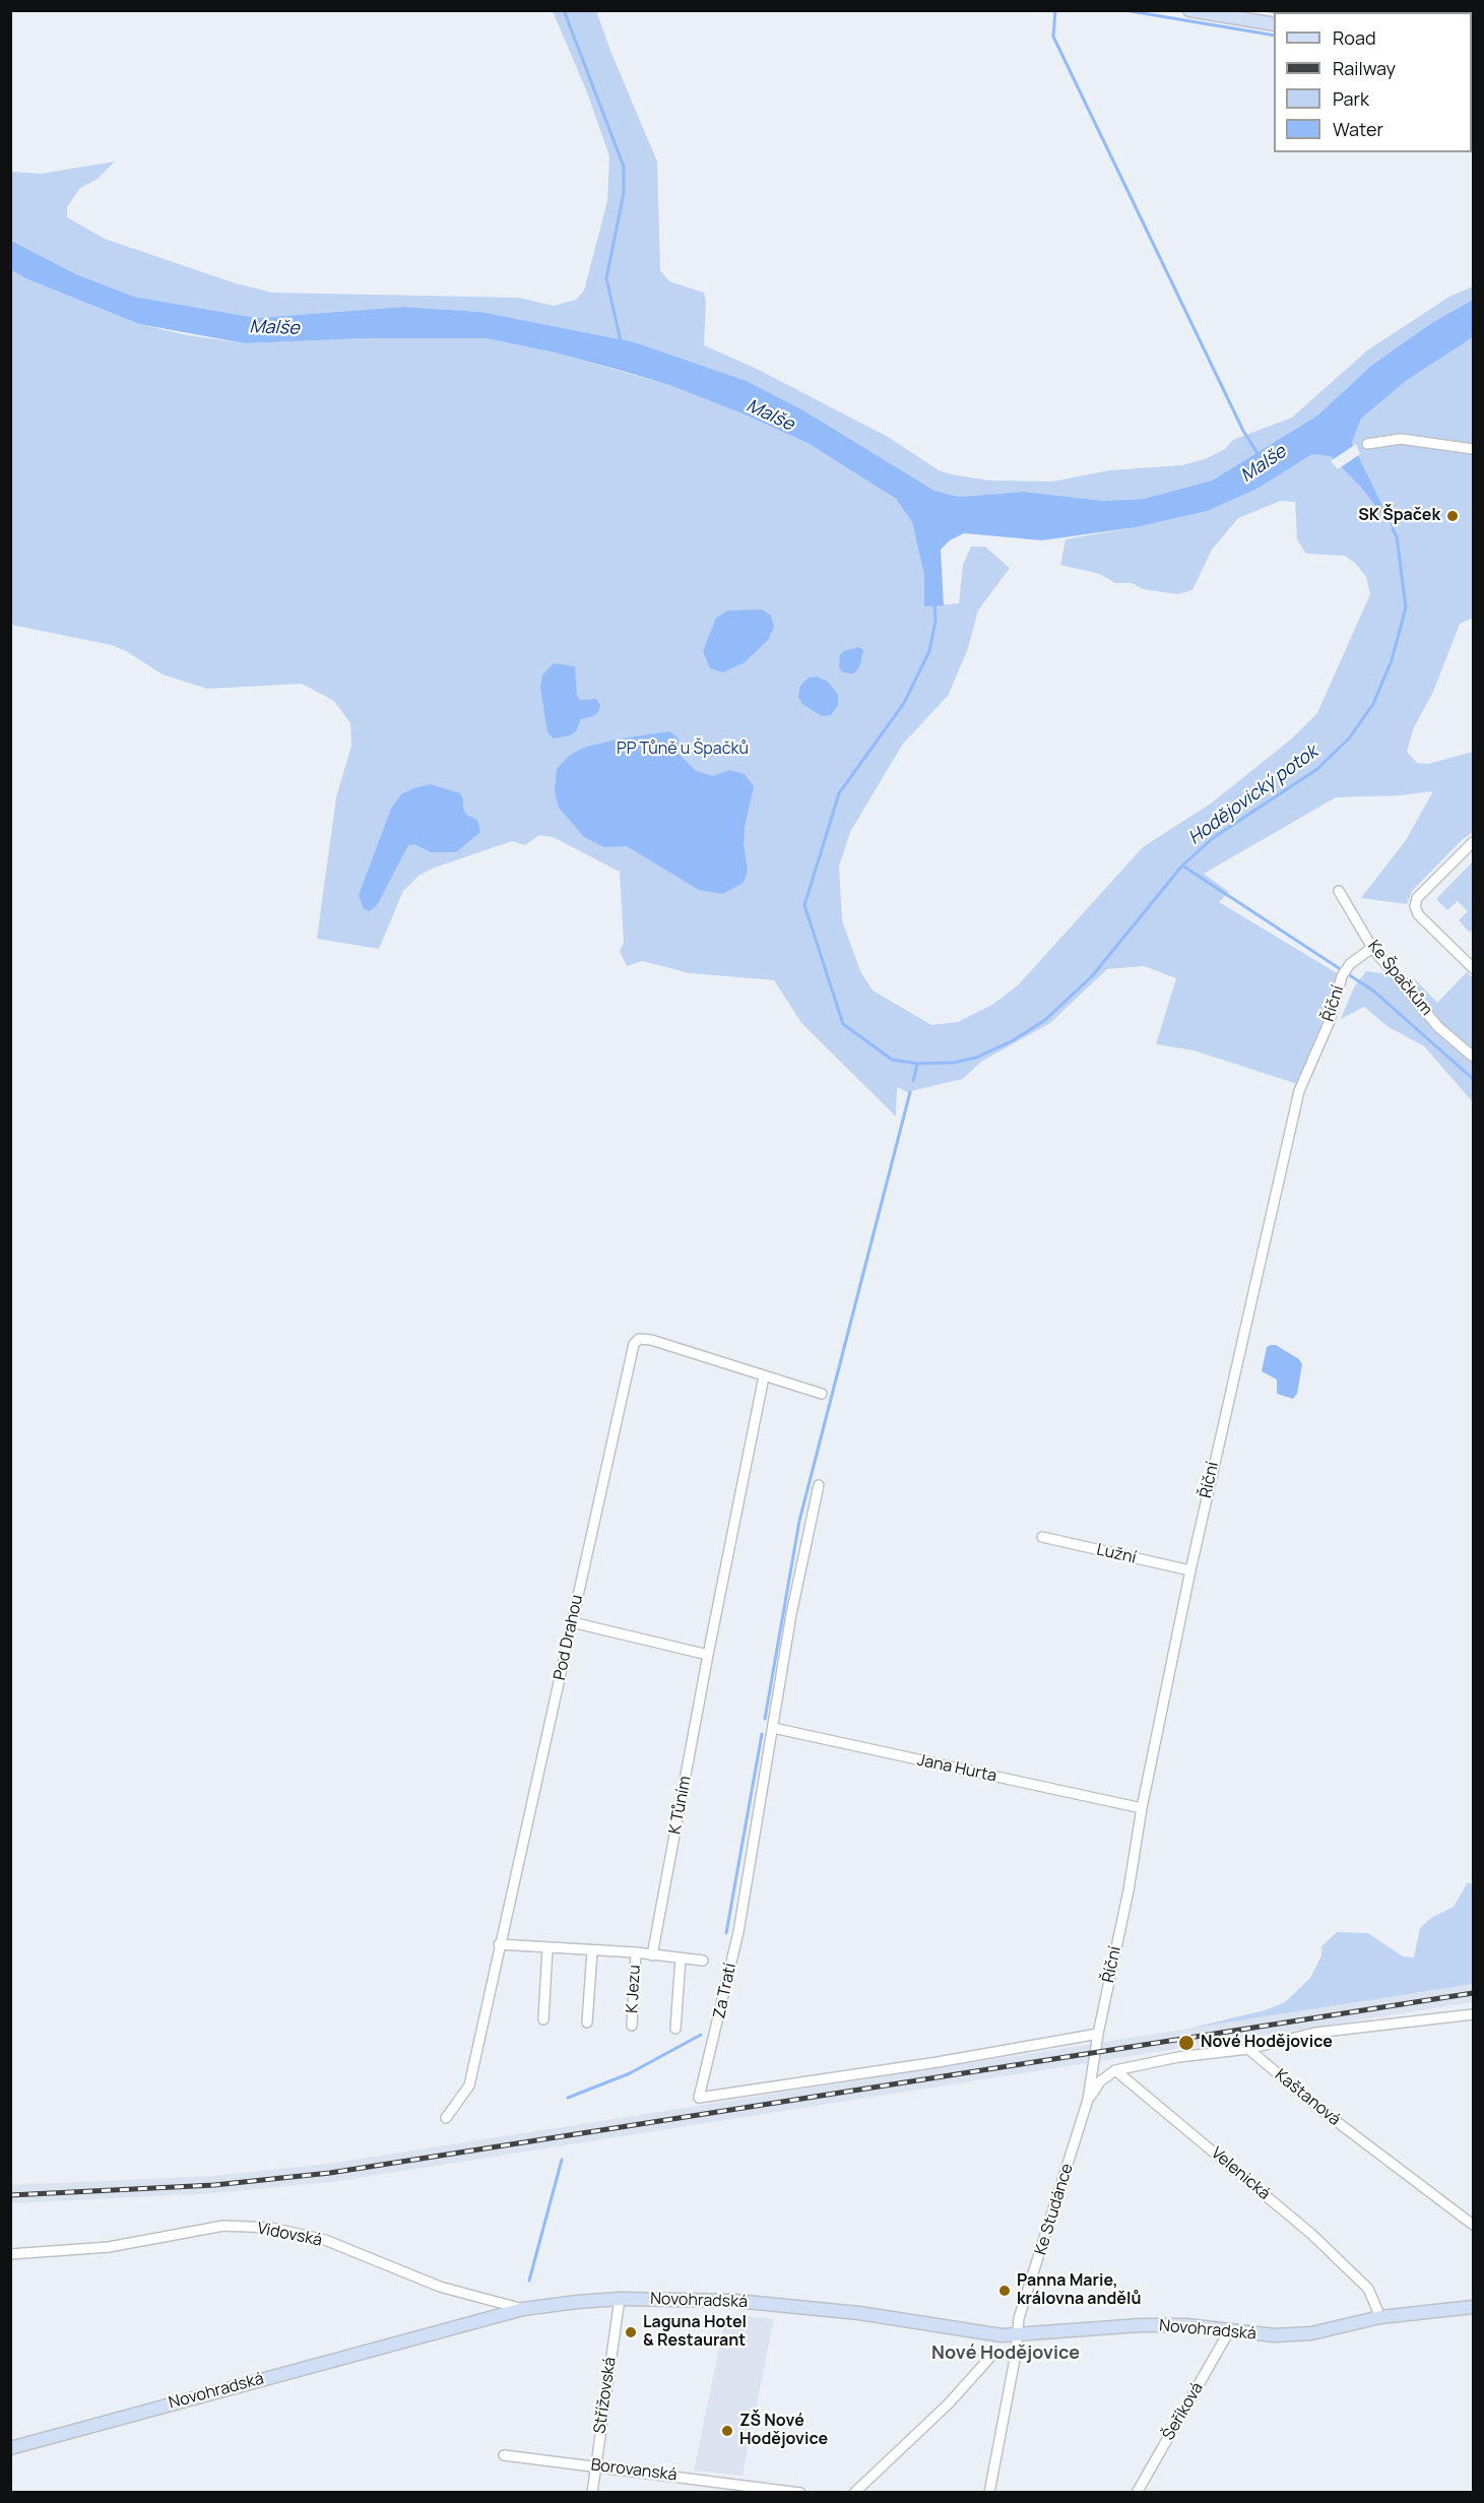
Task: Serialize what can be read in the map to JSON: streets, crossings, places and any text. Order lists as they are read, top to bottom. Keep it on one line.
{"streets":{"main road":["Novohradská"],"street":["Ke Špačkům","Říční","Lužní","Pod Drahou","Jana Hurta","K Tůním","K Jezu","Za Tratí","Kaštanová","Velenická","Ke Studánce","Vidovská","Střížovská","Šeříková","Borovanská"]},"crossings":[["Ke Špačkům","Říční"],["Říční","Lužní"],["Říční","Jana Hurta"],["Říční","Za Tratí"],["Říční","Ke Studánce"],["Pod Drahou","K Tůním"],["Pod Drahou","K Jezu"],["Jana Hurta","Za Tratí"],["K Tůním","K Jezu"],["Za Tratí","Ke Studánce"],["Velenická","Novohradská"],["Ke Studánce","Novohradská"],["Vidovská","Novohradská"],["Novohradská","Střížovská"],["Novohradská","Šeříková"],["Střížovská","Borovanská"]],"districts":["Nové Hodějovice"],"water":["Malše","Hodějovický potok"],"parks":["PP Tůně u Špačků"],"places":["SK Špaček","Nové Hodějovice","Panna Marie, královna andělů","Laguna Hotel & Restaurant","ZŠ Nové Hodějovice"],"legend":["Road","Railway","Park","Water"]}
